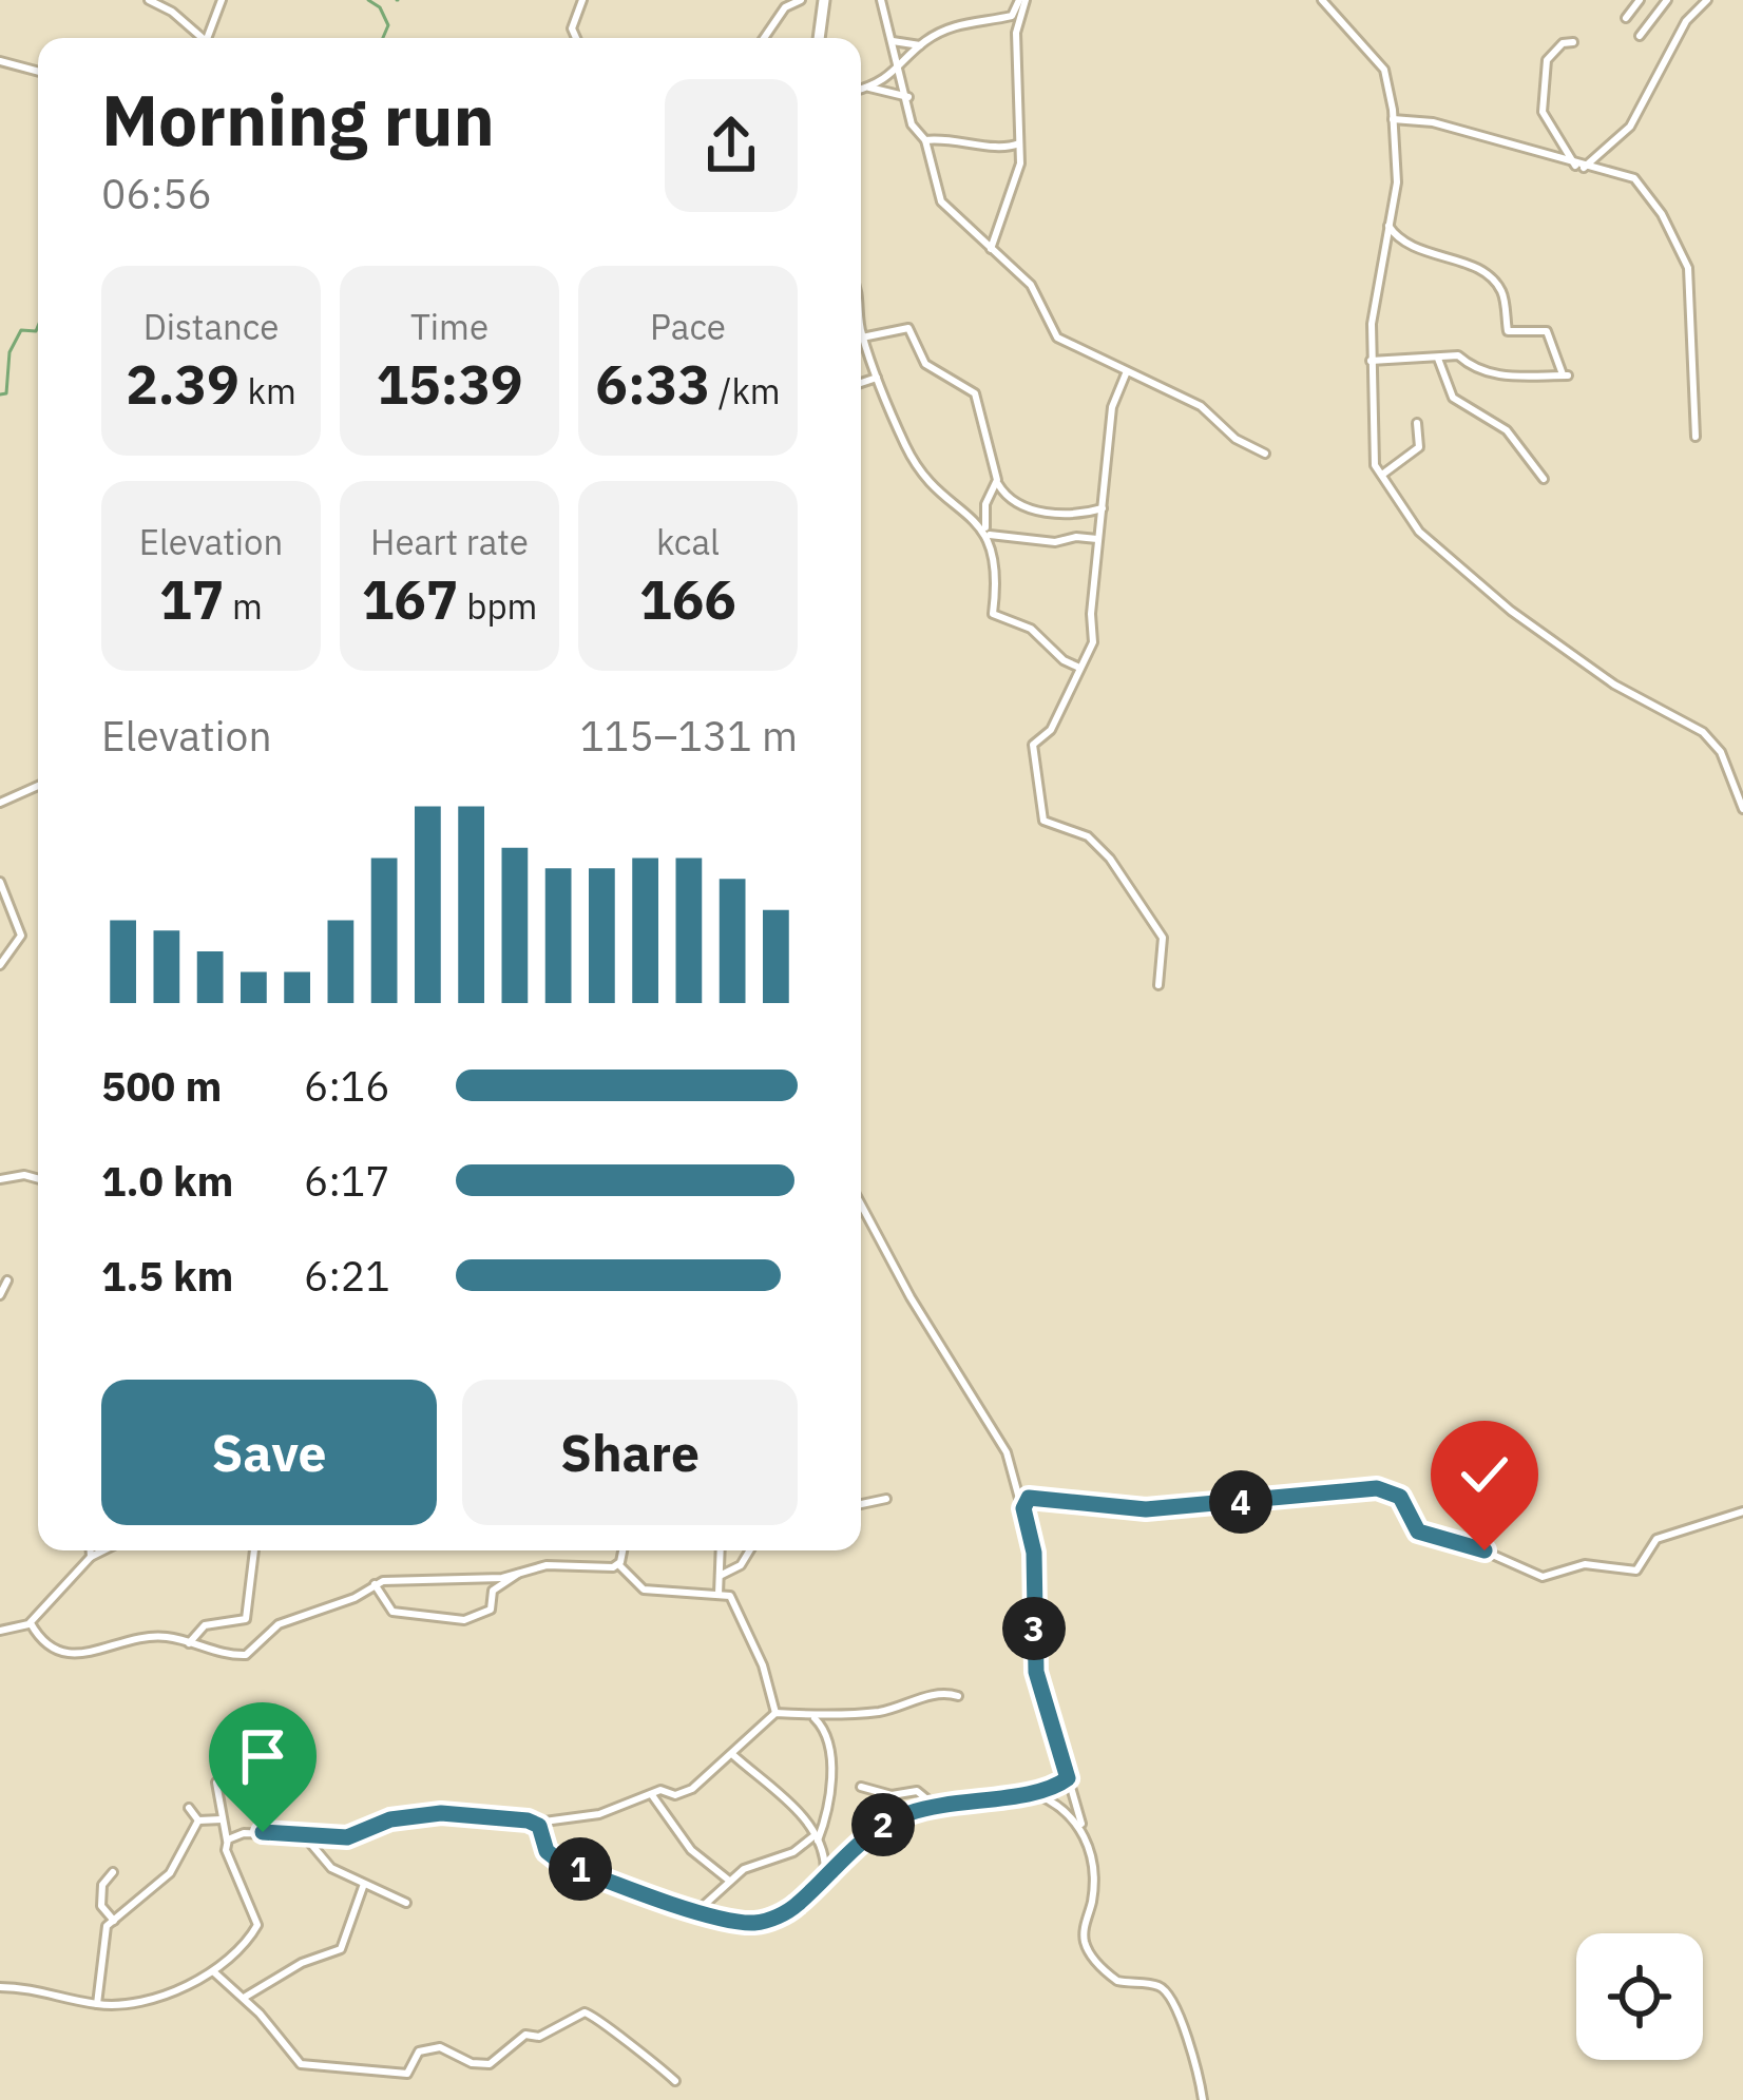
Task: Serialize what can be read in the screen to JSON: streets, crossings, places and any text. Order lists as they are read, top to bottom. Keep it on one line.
{"page":{"heading":["Morning run","06:56"],"stats":[["Distance","2.39 km"],["Time","15:39"],["Pace","6:33 /km"],["Elevation","17 m"],["Heart rate","167 bpm"],["kcal","166"]],"chart":["Elevation","115–131 m"],"list":[{"name":"500 m","note":"6:16"},{"name":"1.0 km","note":"6:17"},{"name":"1.5 km","note":"6:21"}],"buttons":["Save","Share"],"pins":["4","3","2","1"]}}
